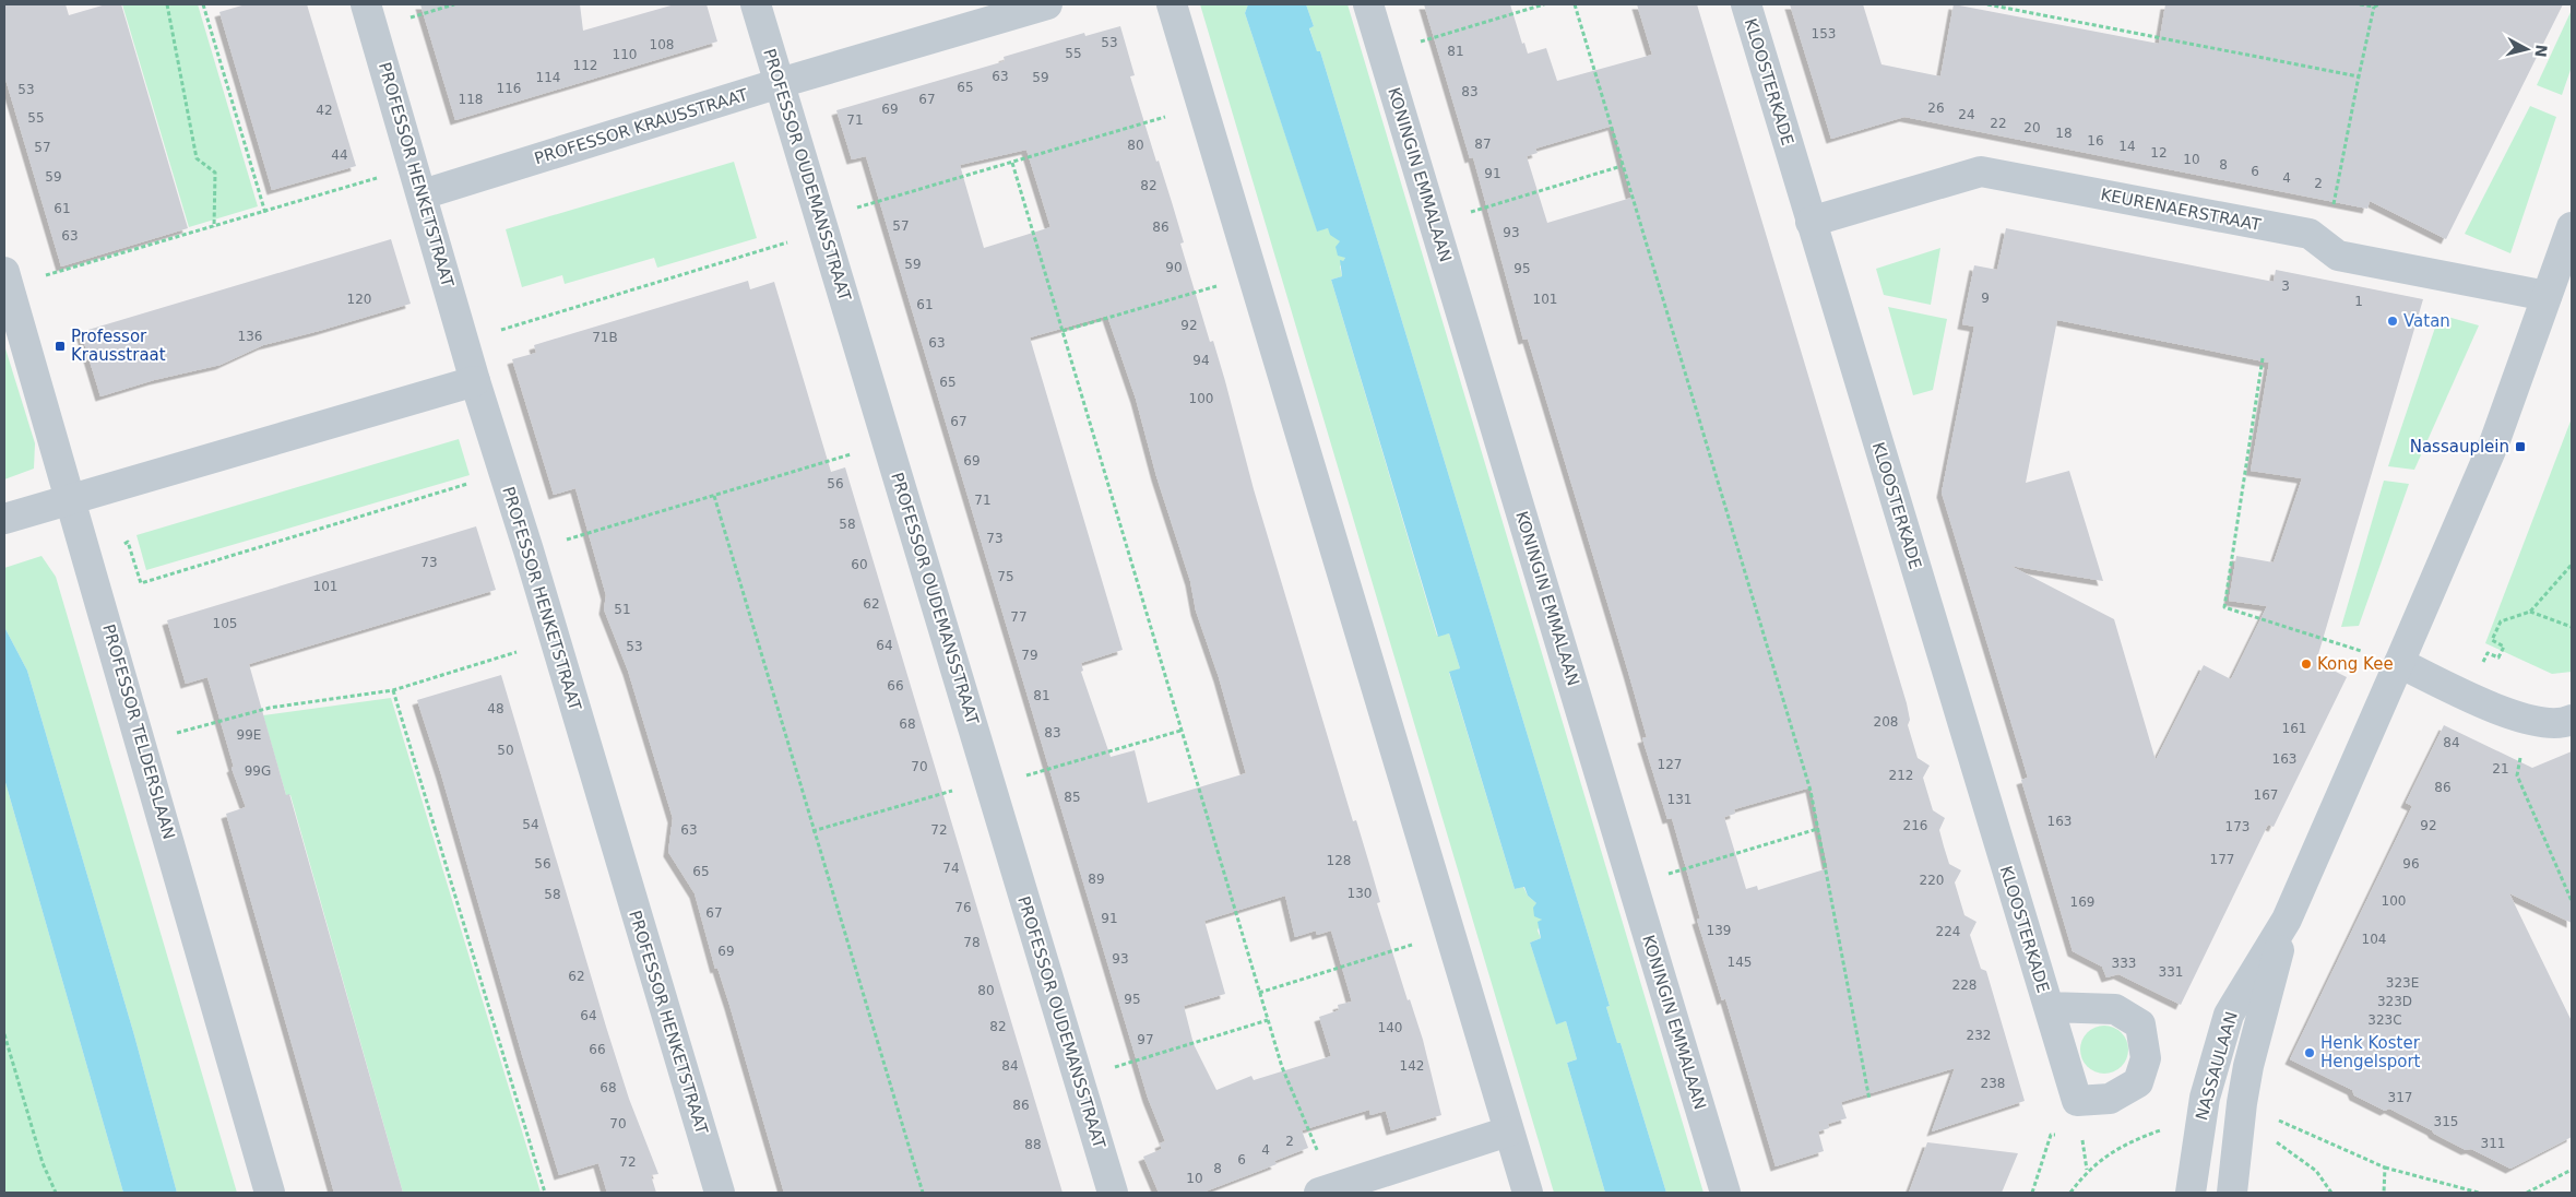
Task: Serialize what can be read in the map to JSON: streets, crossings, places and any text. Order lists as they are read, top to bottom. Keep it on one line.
{"streets":{"street":["KLOOSTERKADE","PROFESSOR KRAUSSTRAAT","PROFESSOR HENKETSTRAAT","PROFESSOR OUDEMANSSTRAAT","KONINGIN EMMALAAN","KEURENAERSTRAAT","PROFESSOR TELDERSLAAN","NASSAULAAN"]},"crossings":[["KLOOSTERKADE","KEURENAERSTRAAT"],["PROFESSOR KRAUSSTRAAT","PROFESSOR HENKETSTRAAT"],["PROFESSOR KRAUSSTRAAT","PROFESSOR OUDEMANSSTRAAT"]],"places":{"other":["Vatan","Kong Kee","Henk Koster Hengelsport"],"transit":["Professor Krausstraat","Nassauplein"]},"house_numbers":["153","53","108","81","55","110","112","63","114","59","65","116","53","83","118","67","26","69","42","24","55","71","22","20","18","16","87","80","14","57","12","44","10","8","6","91","59","4","2","82","61","57","86","93","63","59","90","95","3","9","120","101","1","61","92","136","71B","63","94","65","100","67","69","56","71","58","73","73","60","75","101","62","51","77","105","64","53","79","66","81","48","208","68","161","83","99E","84","50","163","127","70","21","99G","212","86","167","85","131","163","54","216","92","173","63","72","177","128","56","96","74","65","89","220","130","58","100","169","76","67","91","139","224","104","78","69","93","145","333","331","62","323E","228","80","95","323D","64","323C","82","140","232","97","66","84","142","238","68","317","86","315","70","2","311","88","4","6","72","8","10"],"north":"right"}
